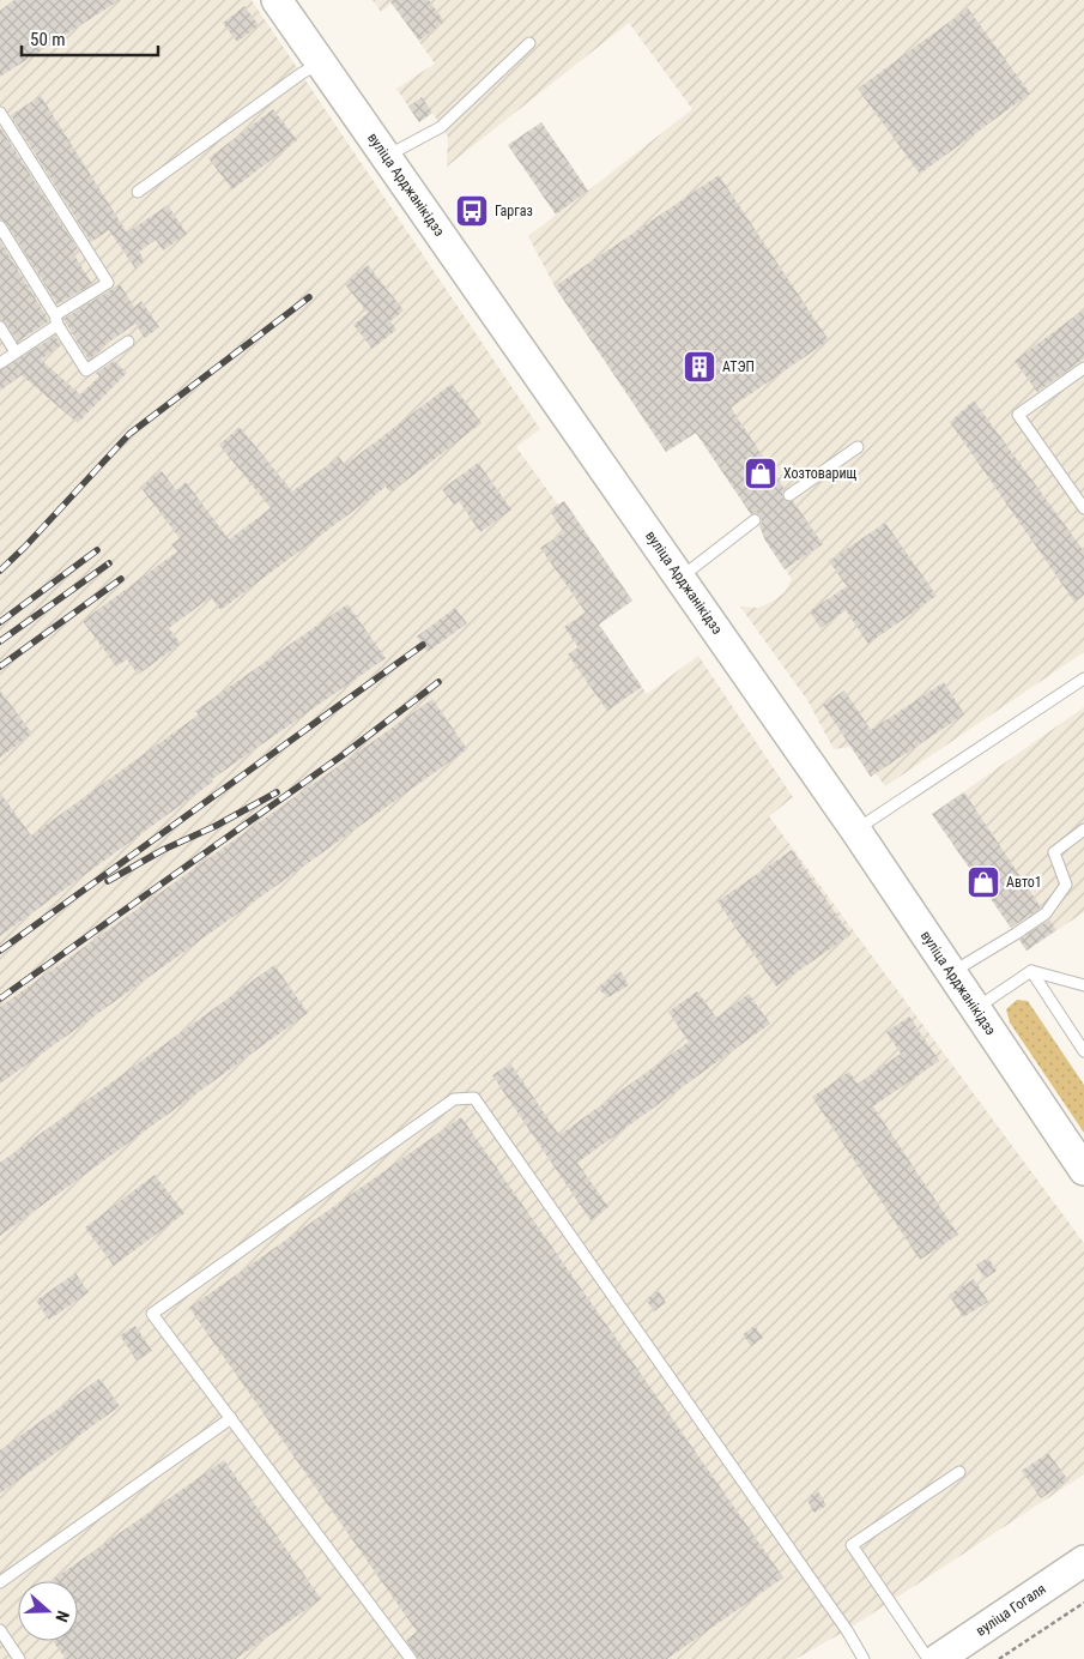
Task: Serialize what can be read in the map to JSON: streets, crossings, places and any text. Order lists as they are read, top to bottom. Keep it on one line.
{"streets":{"main road":["вуліца Арджанікідзэ","вуліца Гогаля"]},"places":{"bus stop":["Гаргаз"],"building":["АТЭП"],"shop":["Хозтоварищ","Авто1"]},"scale_bar":"50 m","north":"right"}
